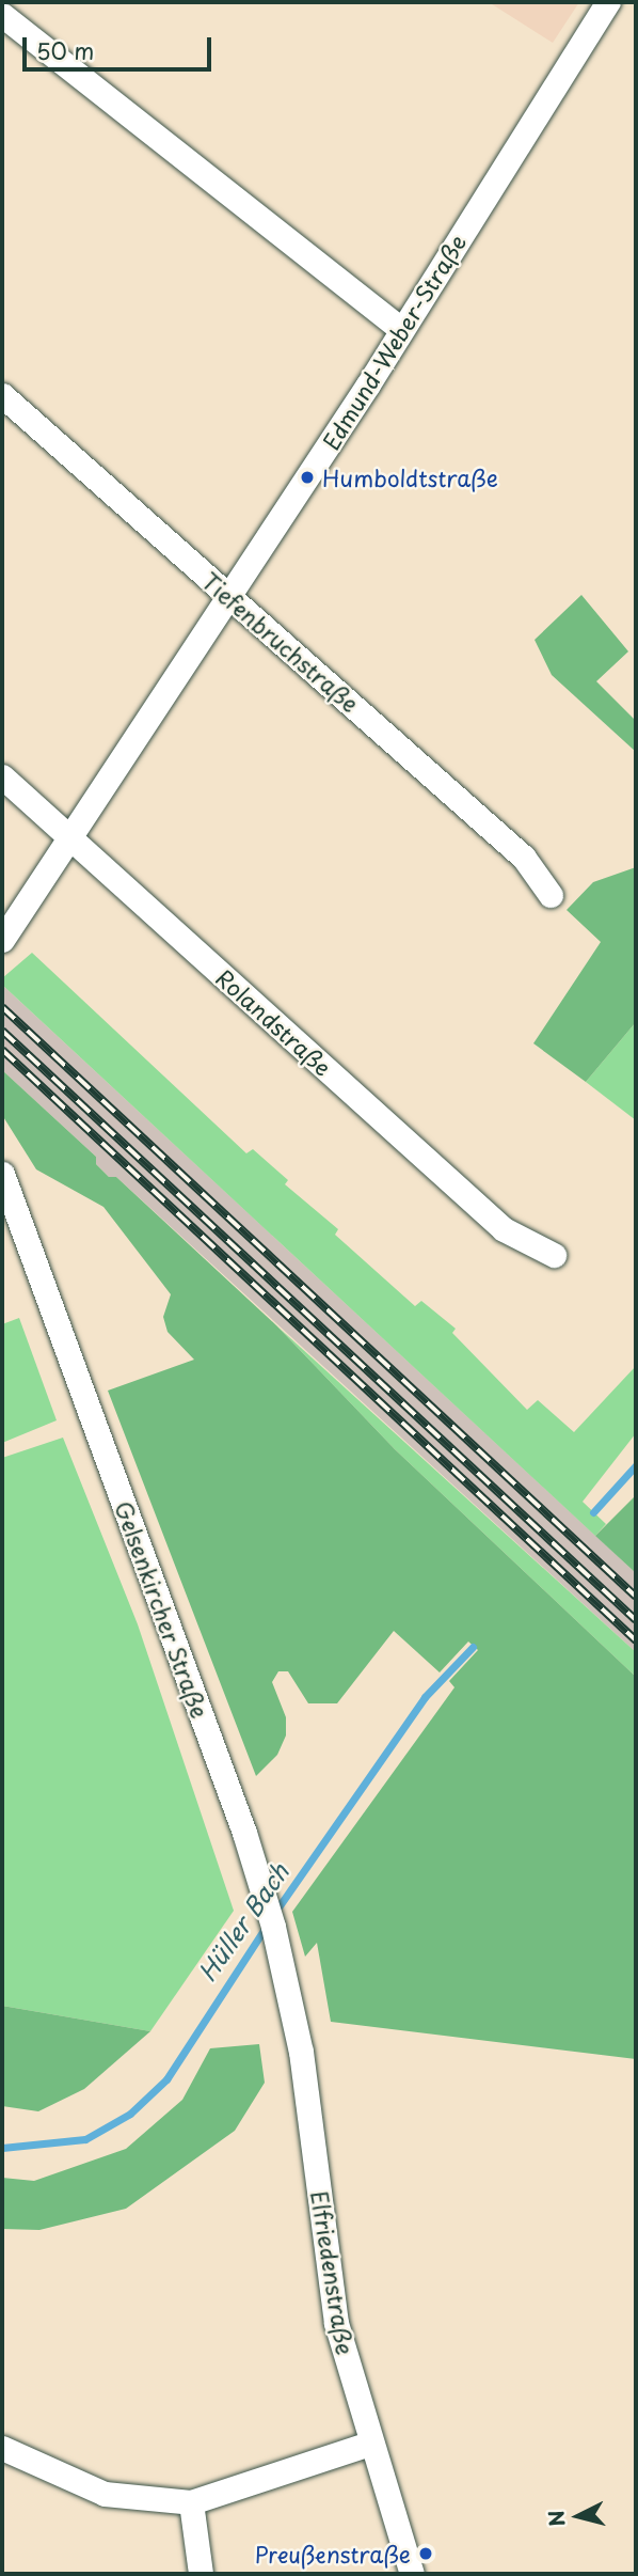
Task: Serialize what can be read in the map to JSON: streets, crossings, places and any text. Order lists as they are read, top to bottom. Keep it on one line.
{"streets":{"street":["Edmund-Weber-Straße","Tiefenbruchstraße","Rolandstraße","Gelsenkircher Straße","Elfriedenstraße"]},"crossings":[["Edmund-Weber-Straße","Tiefenbruchstraße"],["Edmund-Weber-Straße","Rolandstraße"],["Gelsenkircher Straße","Elfriedenstraße"]],"water":["Hüller Bach"],"places":["Humboldtstraße","Preußenstraße"],"scale_bar":"50 m","north":"left"}
